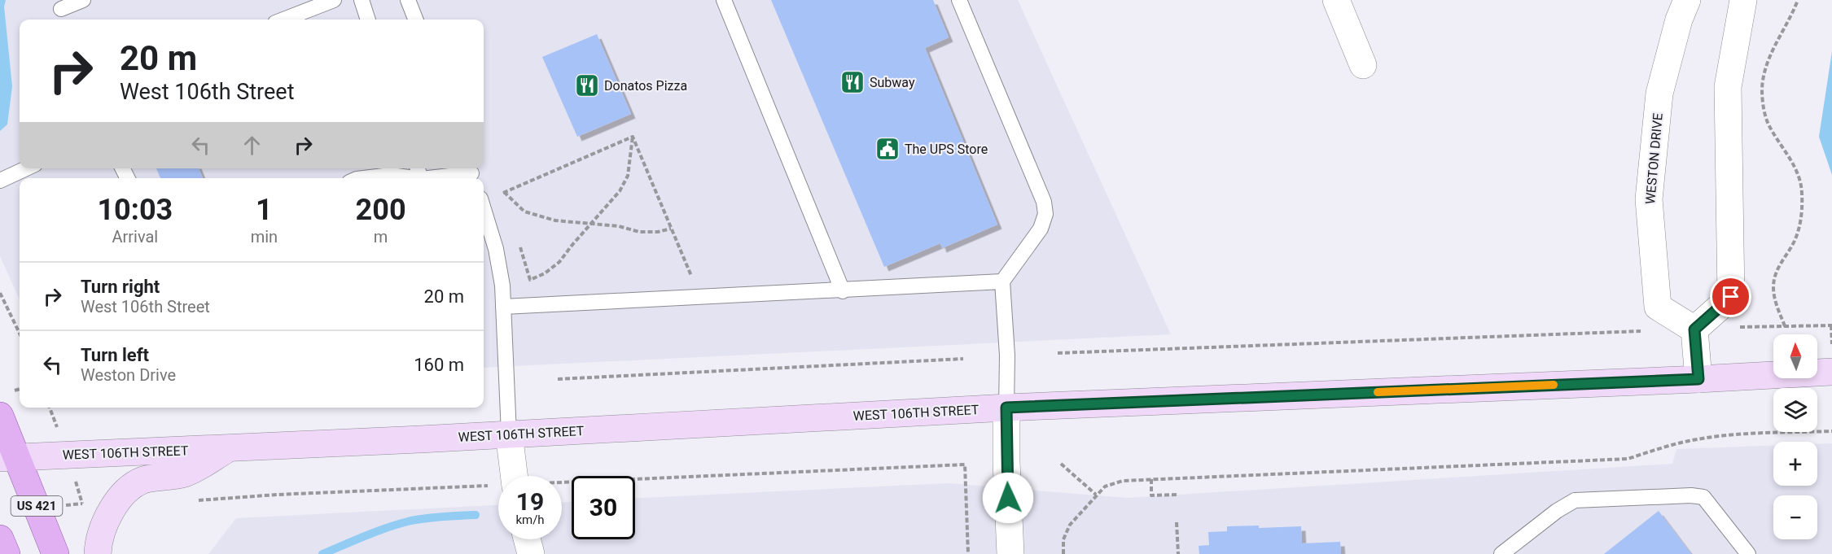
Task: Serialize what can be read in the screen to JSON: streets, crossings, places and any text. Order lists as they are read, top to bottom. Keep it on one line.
{"streets":{"main road":["US 421"],"street":["WESTON DRIVE","WEST 106TH STREET"]},"crossings":[["WEST 106TH STREET","US 421"]],"places":{"restaurant":["Subway","Donatos Pizza"],"public building":["The UPS Store"]},"north":"top","page":{"turn":["20 m","West 106th Street"],"eta":["10:03","Arrival","1","min","200","m"],"list":[{"name":"Turn right","note":"West 106th Street","value":"20 m"},{"name":"Turn left","note":"Weston Drive","value":"160 m"}],"map_buttons":["+","−"],"speed":"19 km/h","limit":"30"}}
